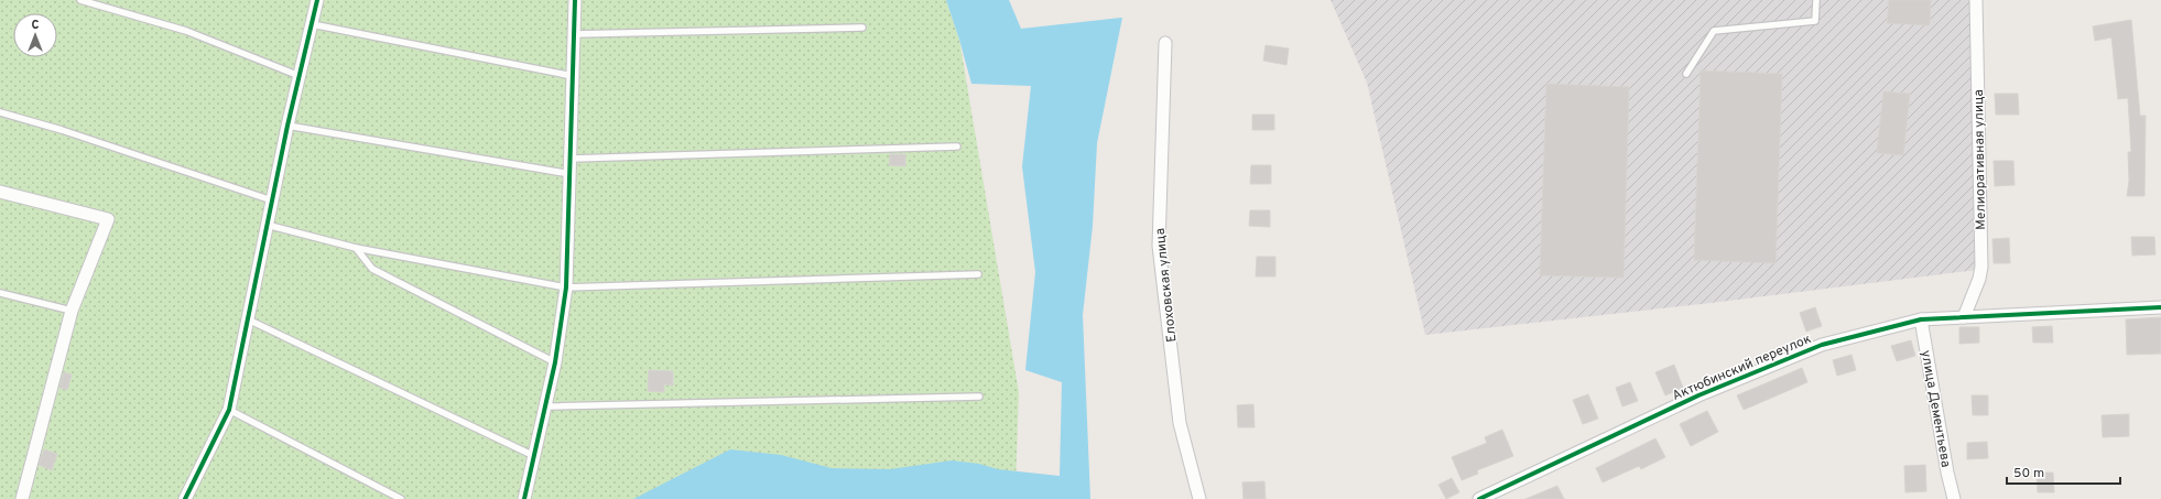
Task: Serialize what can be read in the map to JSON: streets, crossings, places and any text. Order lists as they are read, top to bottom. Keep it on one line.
{"streets":{"street":["Мелиоративная улица","Елоховская улица","Актюбинский переулок","улица Дементьева"]},"crossings":[["Мелиоративная улица","Актюбинский переулок"],["Актюбинский переулок","улица Дементьева"]],"scale_bar":"50 m","north":"top"}
